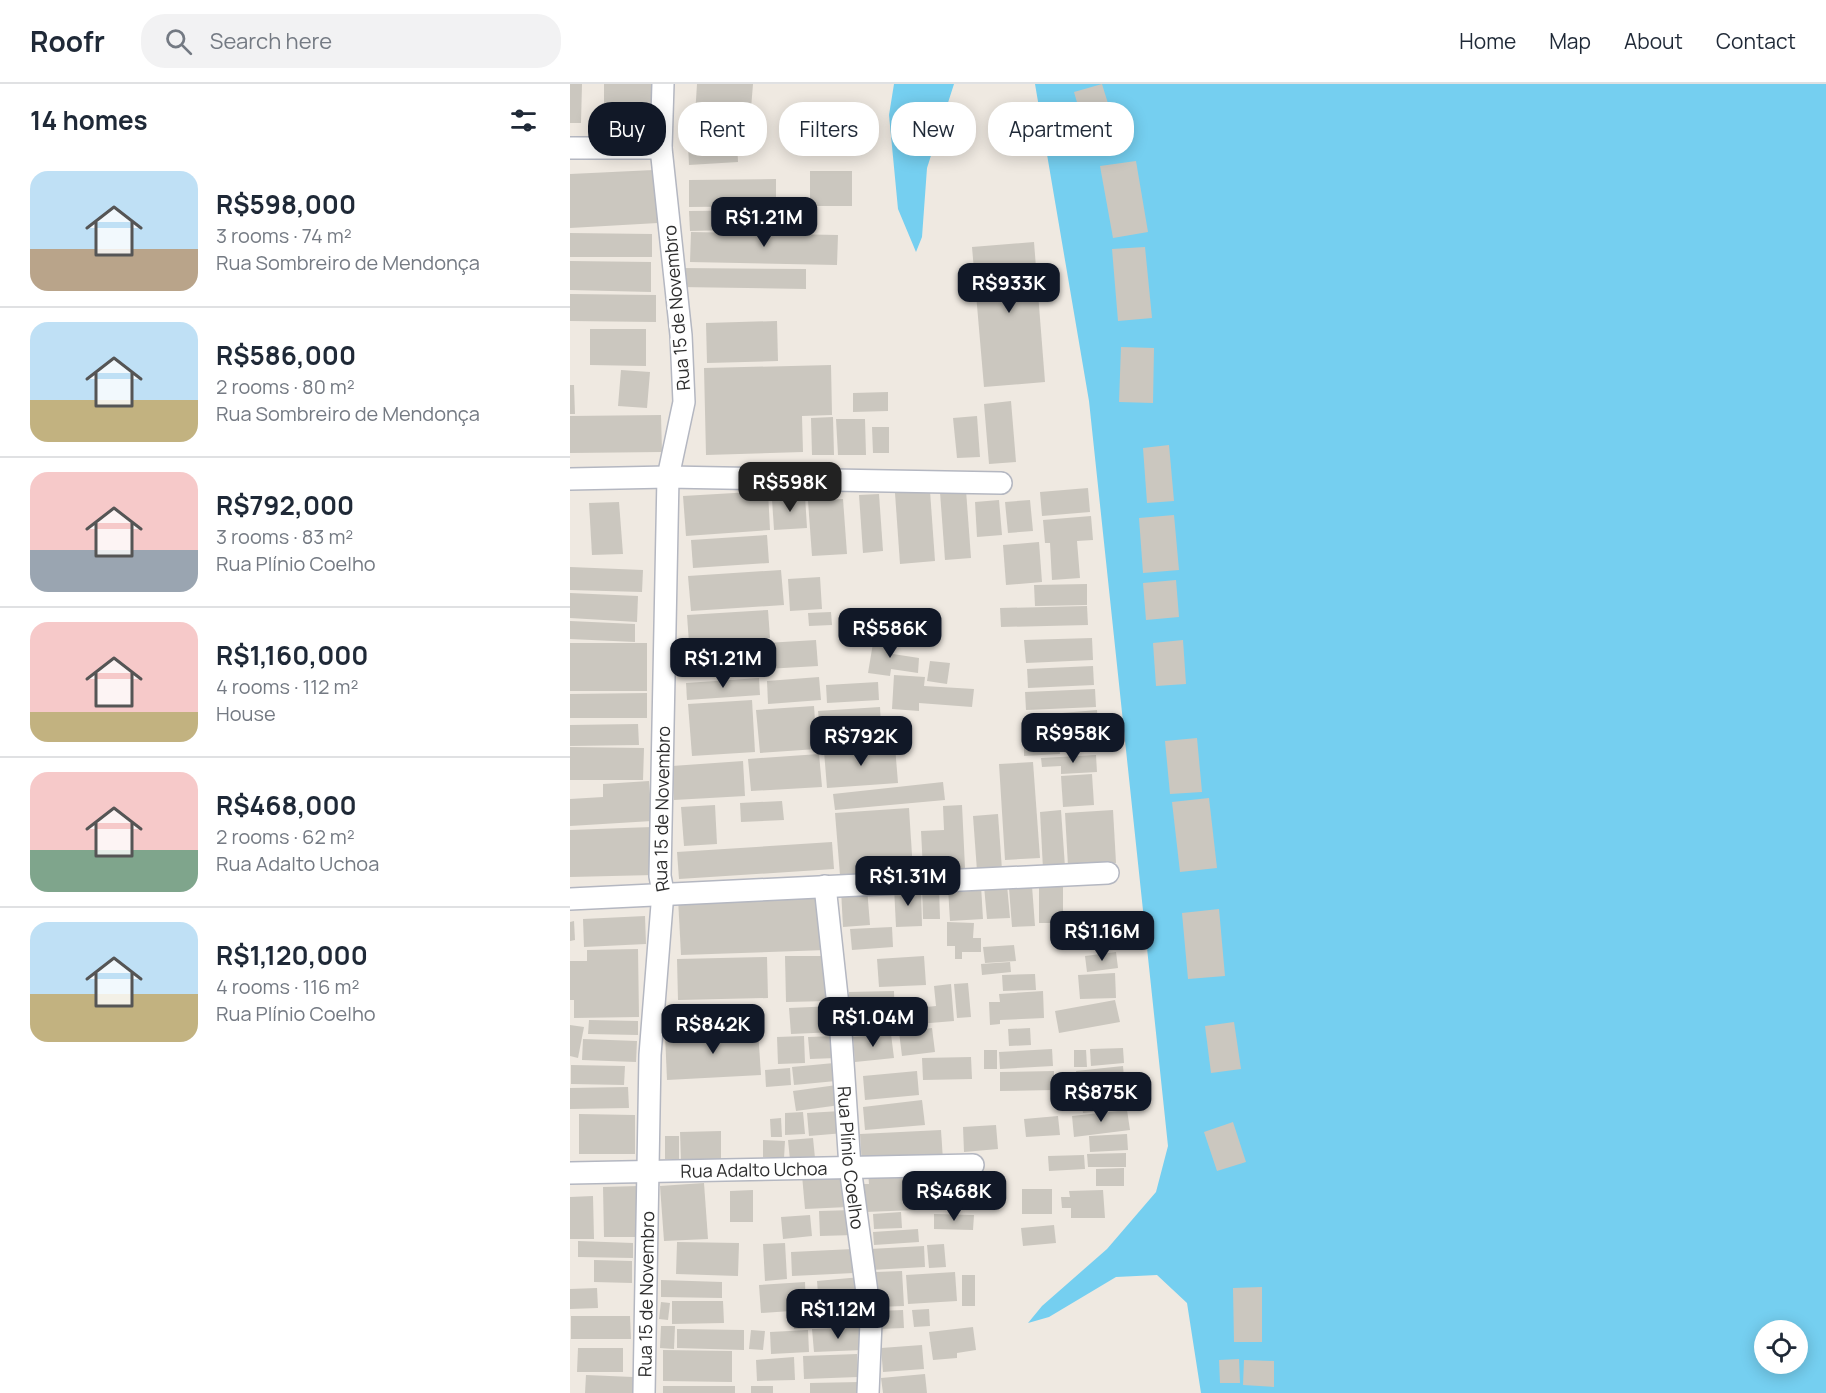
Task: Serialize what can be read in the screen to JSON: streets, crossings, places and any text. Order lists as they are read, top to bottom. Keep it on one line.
{"streets":{"street":["Rua 15 de Novembro","Rua Plínio Coelho","Rua Adalto Uchoa"]},"crossings":[["Rua 15 de Novembro","Rua Adalto Uchoa"],["Rua Plínio Coelho","Rua Adalto Uchoa"]],"page":{"header":"Roofr","search":"Search here","nav":["Home","Map","About","Contact"],"heading":"14 homes","chip":["Buy","Rent","Filters","New","Apartment"],"list":[{"name":"R$598,000","note":"3 rooms · 74 m² · Rua Sombreiro de Mendonça"},{"name":"R$586,000","note":"2 rooms · 80 m² · Rua Sombreiro de Mendonça"},{"name":"R$792,000","note":"3 rooms · 83 m² · Rua Plínio Coelho"},{"name":"R$1,160,000","note":"4 rooms · 112 m² · House"},{"name":"R$468,000","note":"2 rooms · 62 m² · Rua Adalto Uchoa"},{"name":"R$1,120,000","note":"4 rooms · 116 m² · Rua Plínio Coelho"}],"price":["R$1.21M","R$933K","R$598K","R$586K","R$1.21M","R$958K","R$792K","R$1.31M","R$1.16M","R$1.04M","R$842K","R$875K","R$468K","R$1.12M"]}}
